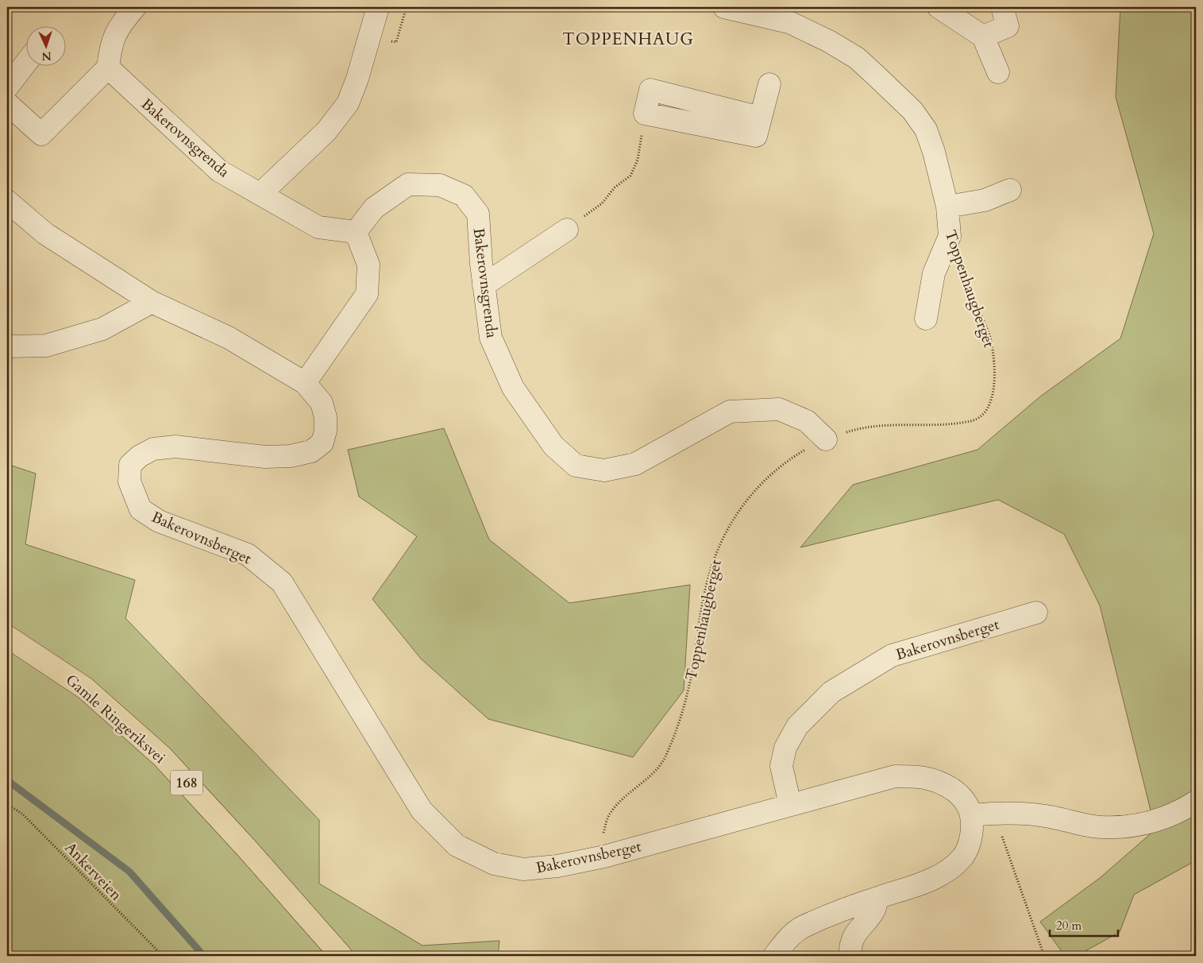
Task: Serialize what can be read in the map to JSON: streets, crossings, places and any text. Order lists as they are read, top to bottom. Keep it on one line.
{"streets":{"main road":["Gamle Ringeriksvei","168"],"street":["Bakerovnsgrenda","Toppenhaugberget","Bakerovnsberget"],"path":["Ankerveien"]},"crossings":[["Bakerovnsgrenda","Toppenhaugberget"],["Toppenhaugberget","Bakerovnsberget"]],"districts":["TOPPENHAUG"],"scale_bar":"20 m","north":"bottom"}
